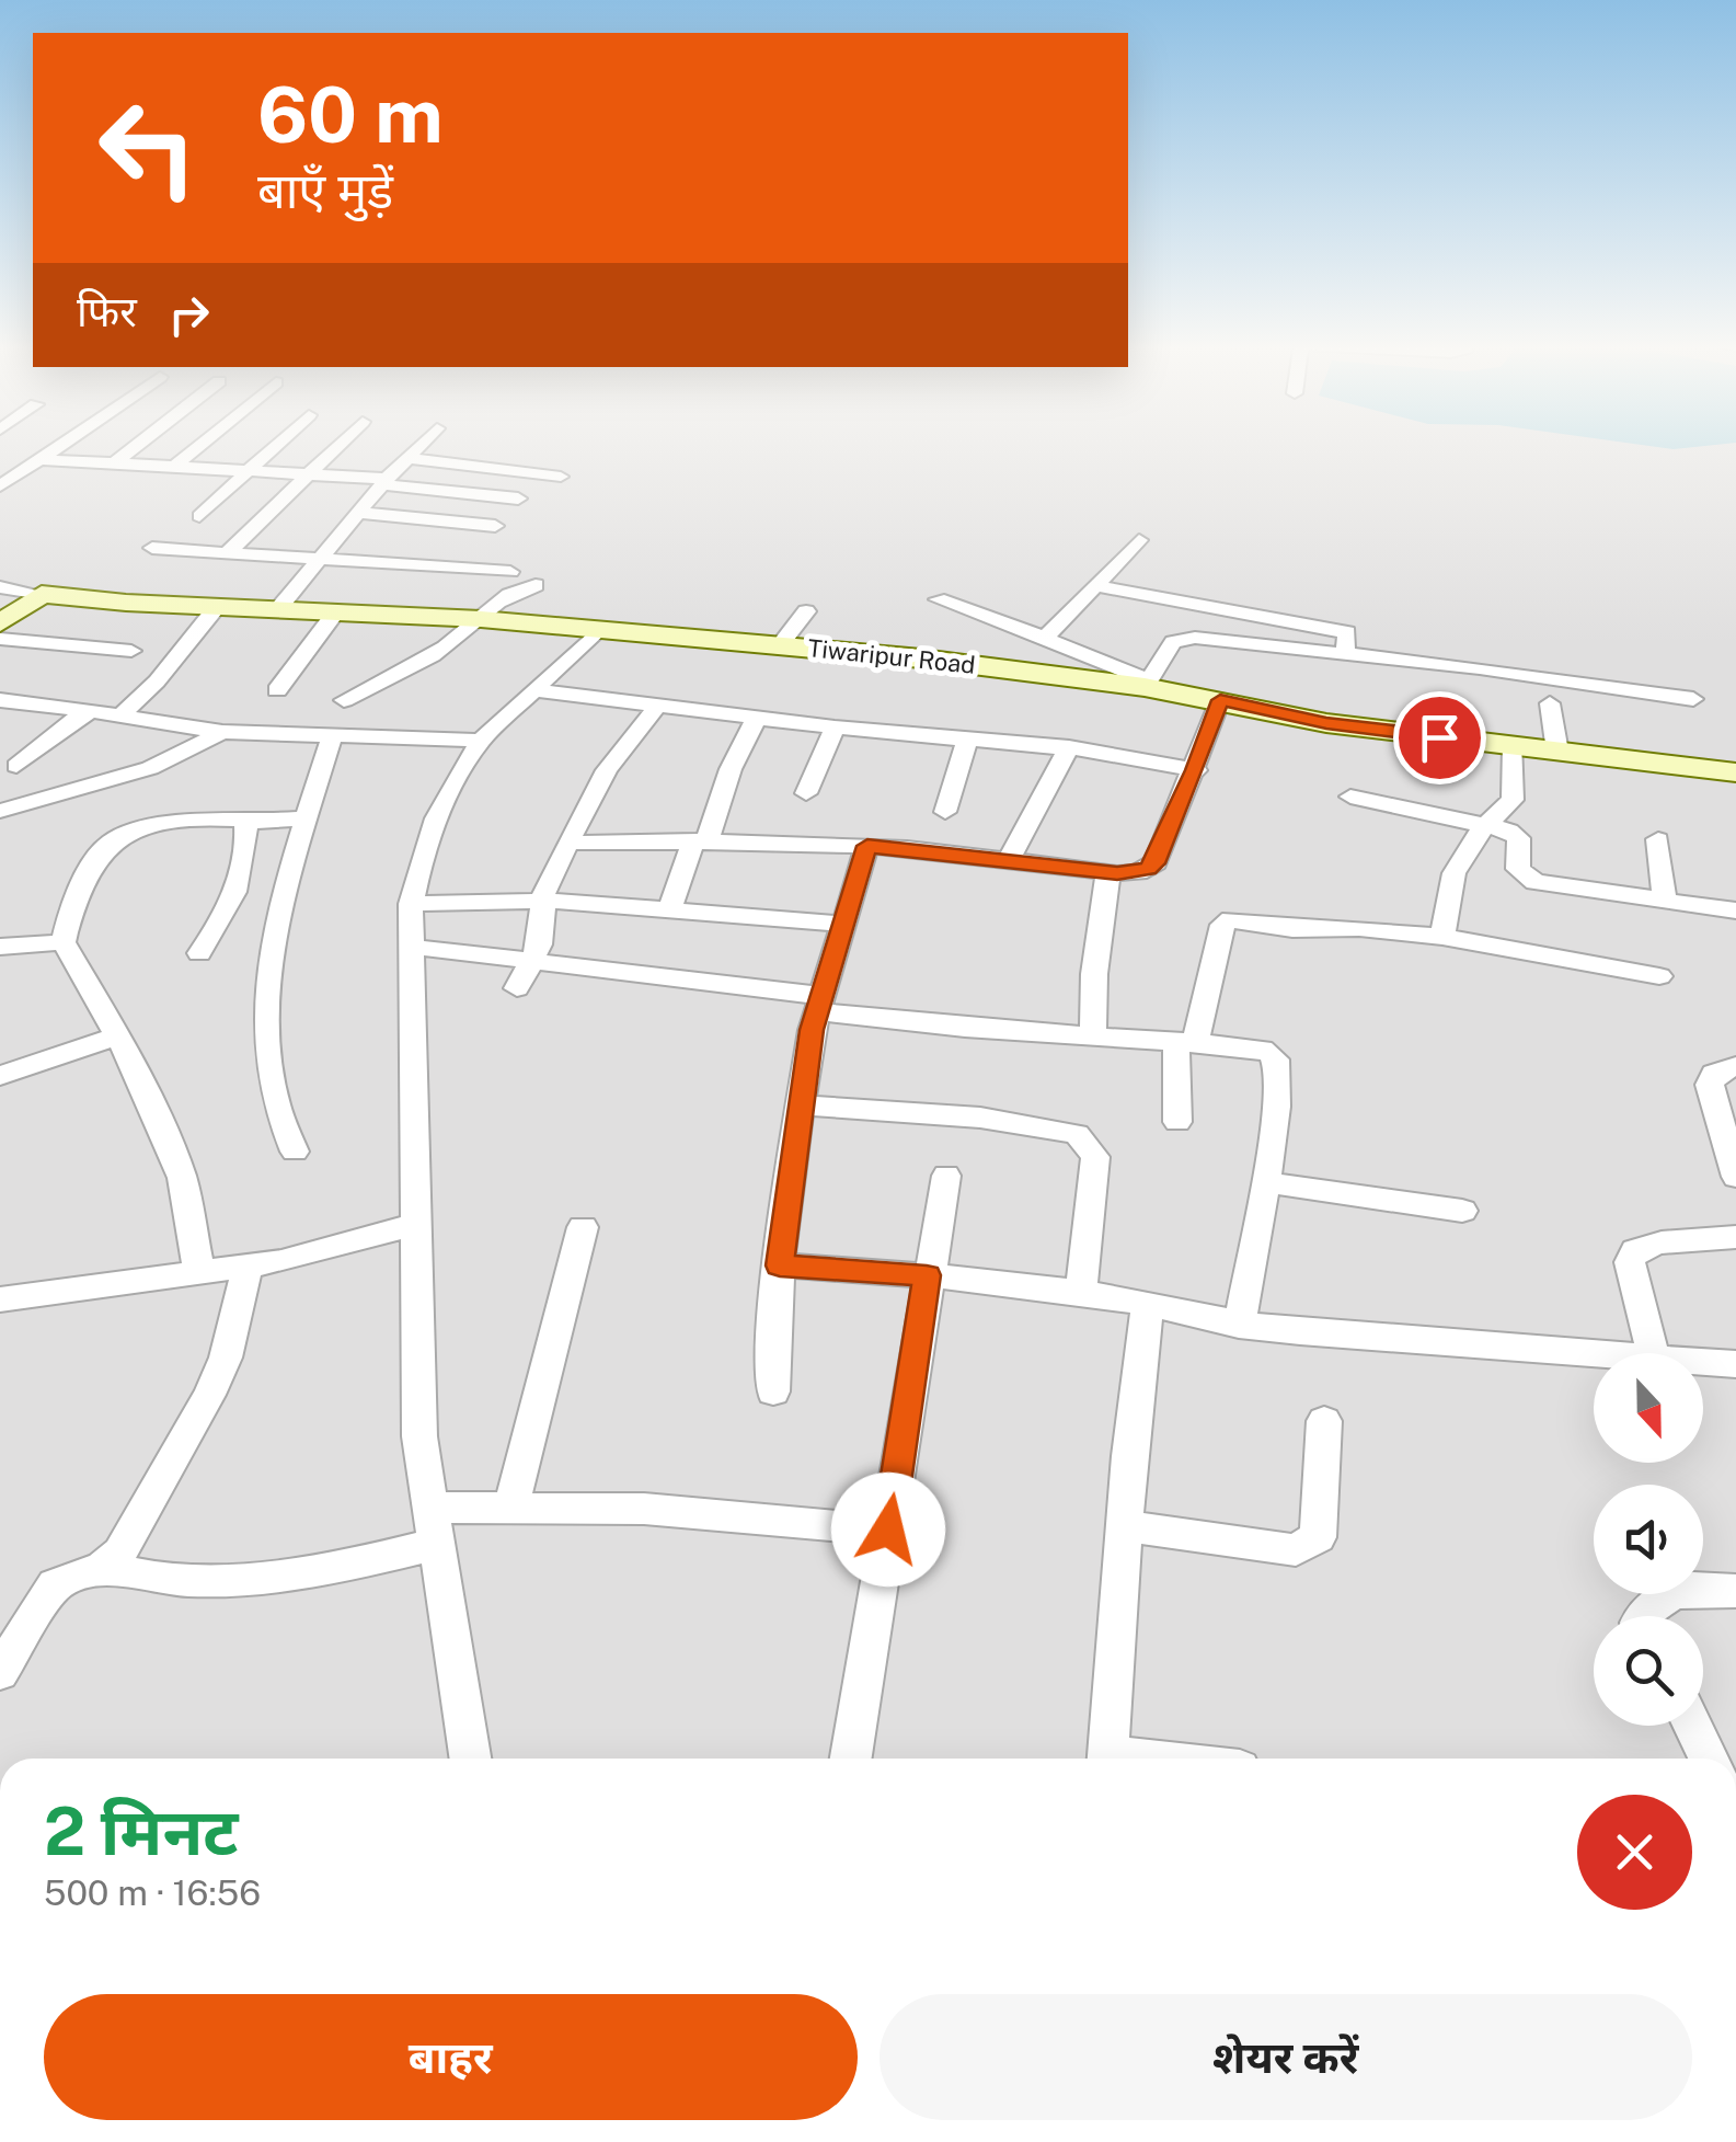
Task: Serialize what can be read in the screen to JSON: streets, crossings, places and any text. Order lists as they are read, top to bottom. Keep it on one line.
{"streets":{"street":["Tiwaripur Road"]},"north":"bottom","page":{"turn":["60 m","बाएँ मुड़ें"],"then":"फिर","heading":["2 मिनट","500 m · 16:56"],"buttons":["बाहर","शेयर करें"]}}
